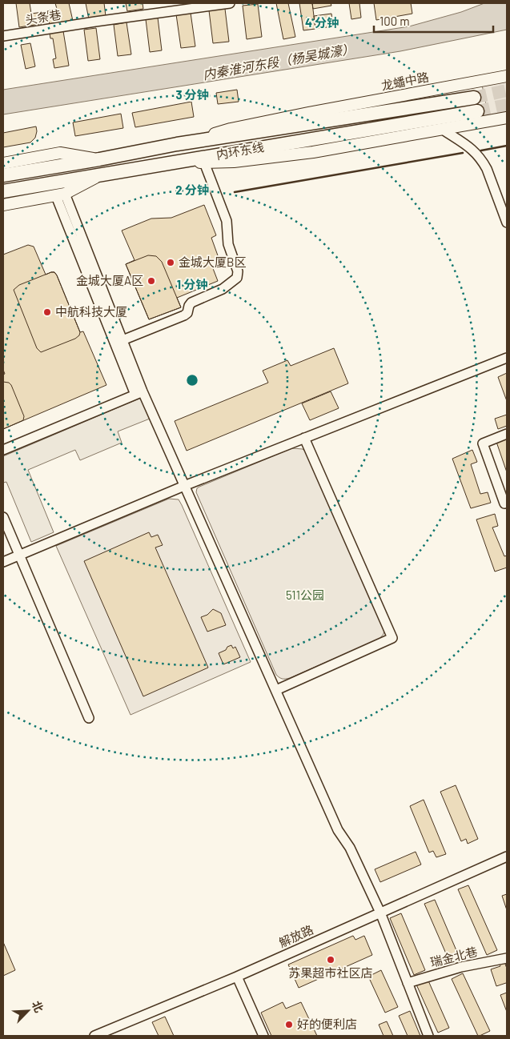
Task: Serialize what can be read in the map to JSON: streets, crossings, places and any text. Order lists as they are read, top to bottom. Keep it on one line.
{"streets":{"highway":["内环东线"],"main road":["龙蟠中路"],"street":["头条巷","解放路","瑞金北巷"]},"crossings":[["龙蟠中路","内环东线"]],"water":["内秦淮河东段（杨吴城濠）"],"parks":["511公园"],"places":["金城大厦B区","金城大厦A区","中航科技大厦","苏果超市社区店","好的便利店"],"scale_bar":"100 m","north":"top right","rings":["4 分钟","3 分钟","2 分钟","1 分钟"]}
